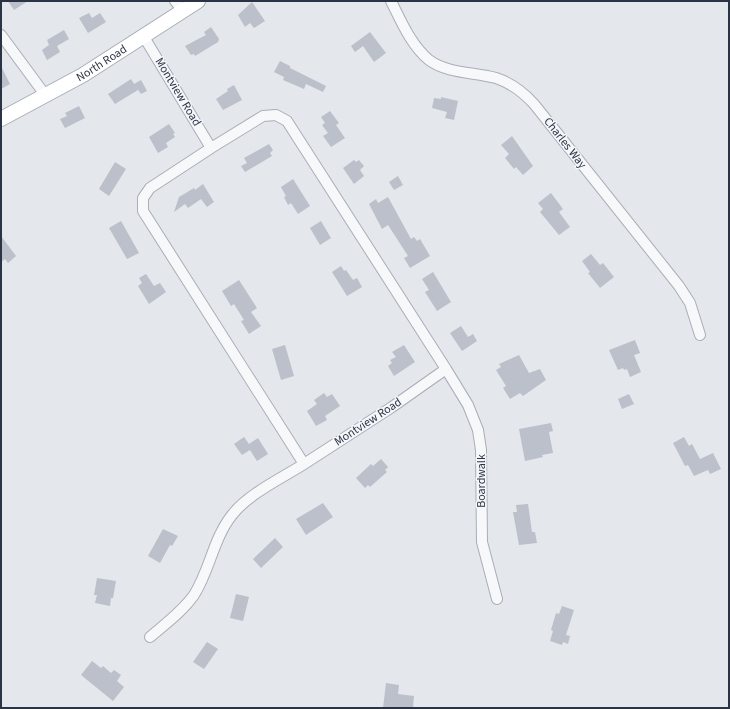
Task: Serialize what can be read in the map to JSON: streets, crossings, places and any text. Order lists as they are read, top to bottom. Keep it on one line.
{"streets":{"main road":["North Road"],"street":["Montview Road","Charles Way","Boardwalk"]},"crossings":[["North Road","Montview Road"],["Montview Road","Boardwalk"]]}
